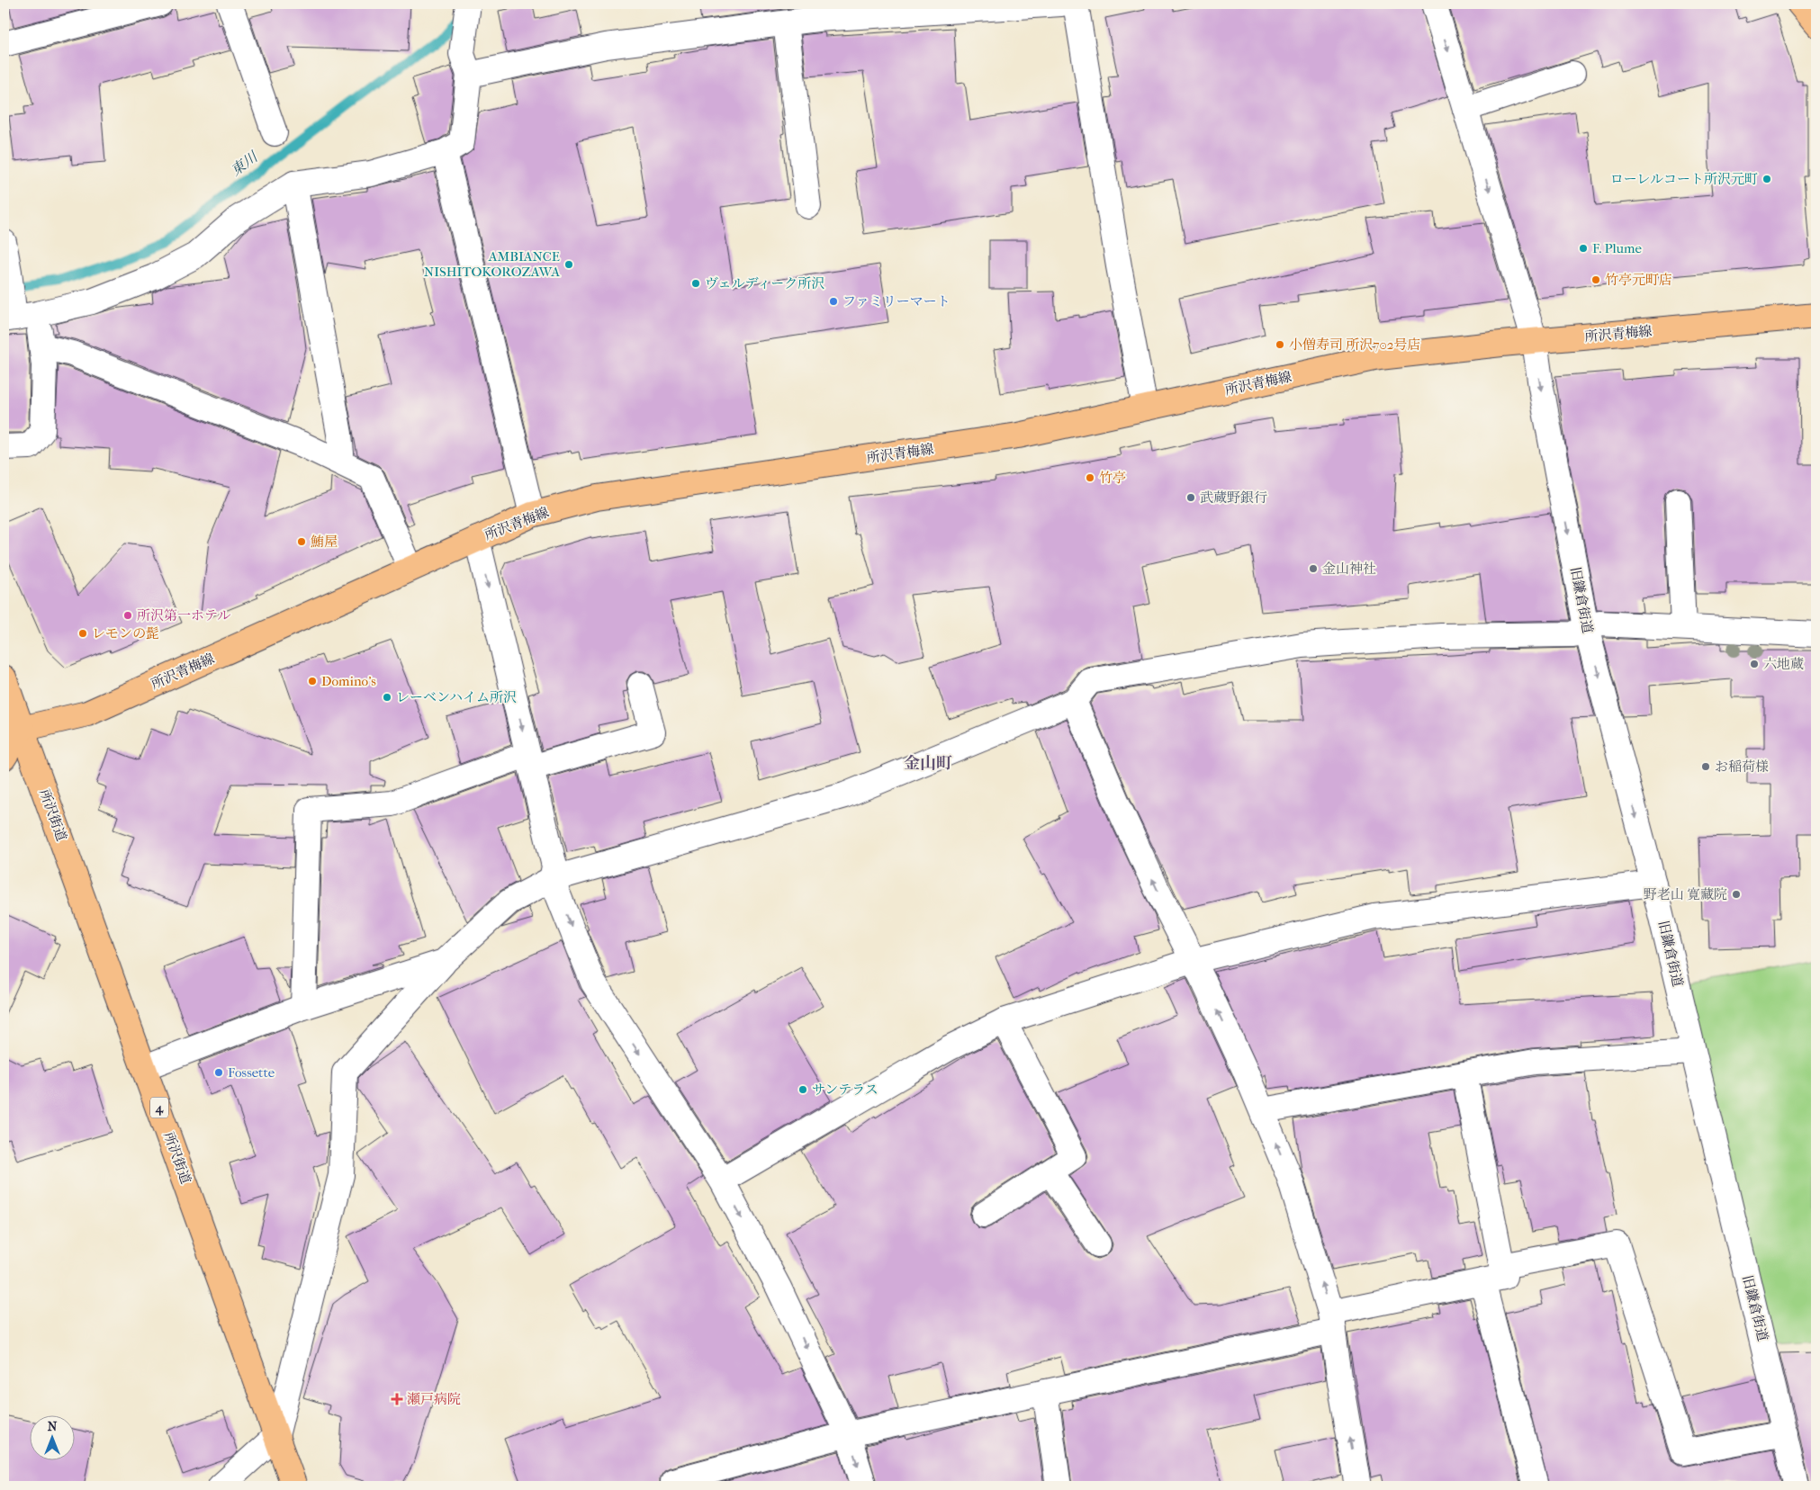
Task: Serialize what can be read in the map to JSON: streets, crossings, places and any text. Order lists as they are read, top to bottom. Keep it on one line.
{"streets":{"main road":["所沢青梅線","所沢街道","4"],"street":["旧鎌倉街道"]},"crossings":[["所沢青梅線","旧鎌倉街道"],["所沢青梅線","所沢街道"]],"one_way":["旧鎌倉街道"],"districts":["金山町"],"water":["東川"],"places":{"other":["ローレルコート所沢元町","F. Plume","AMBIANCE NISHITOKOROZAWA","竹亭元町店","ヴェルディーク所沢","ファミリーマート","小僧寿司 所沢702号店","竹亭","武蔵野銀行","鮪屋","金山神社","所沢第一ホテル","レモンの髭","六地蔵","Domino's","レーベンハイム所沢","お稲荷様","野老山 寛藏院","Fossette","サンテラス"],"health":["瀬戸病院"]},"north":"top"}
